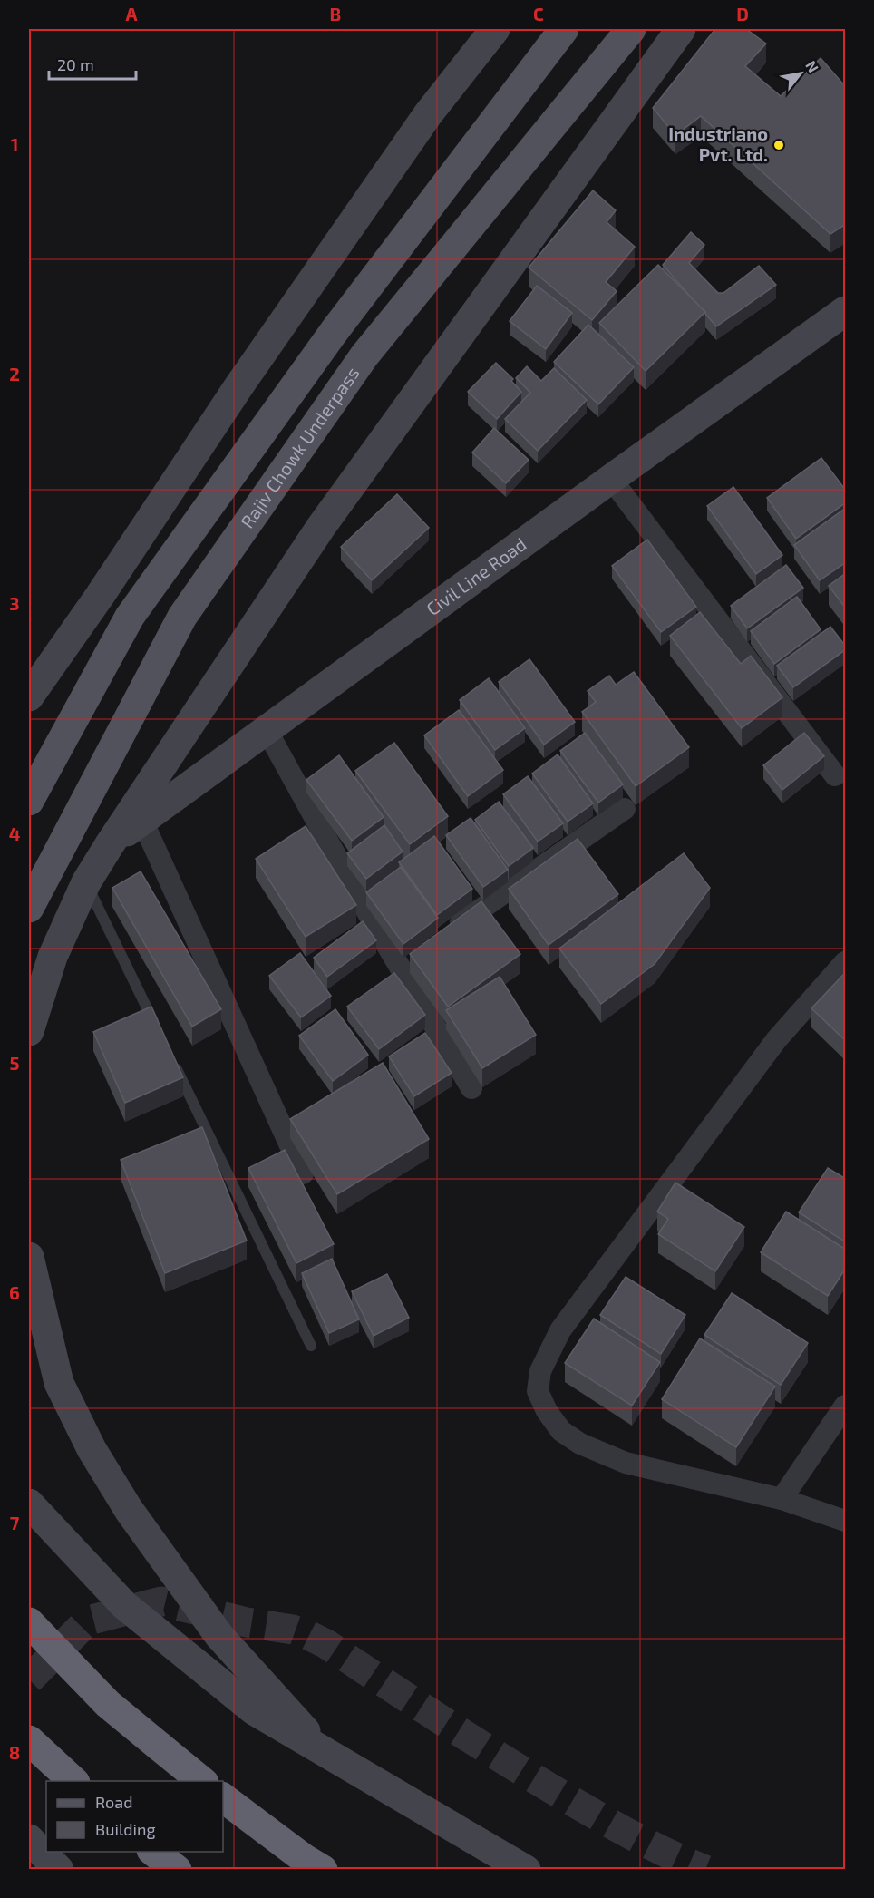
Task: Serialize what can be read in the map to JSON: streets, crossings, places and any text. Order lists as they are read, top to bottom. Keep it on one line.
{"streets":{"main road":["Rajiv Chowk Underpass","Civil Line Road"]},"places":["Industriano Pvt. Ltd."],"legend":["Road","Building"],"scale_bar":"20 m","north":"top right","grid":{"columns":["A","B","C","D"],"rows":["1","2","3","4","5","6","7","8"]}}
